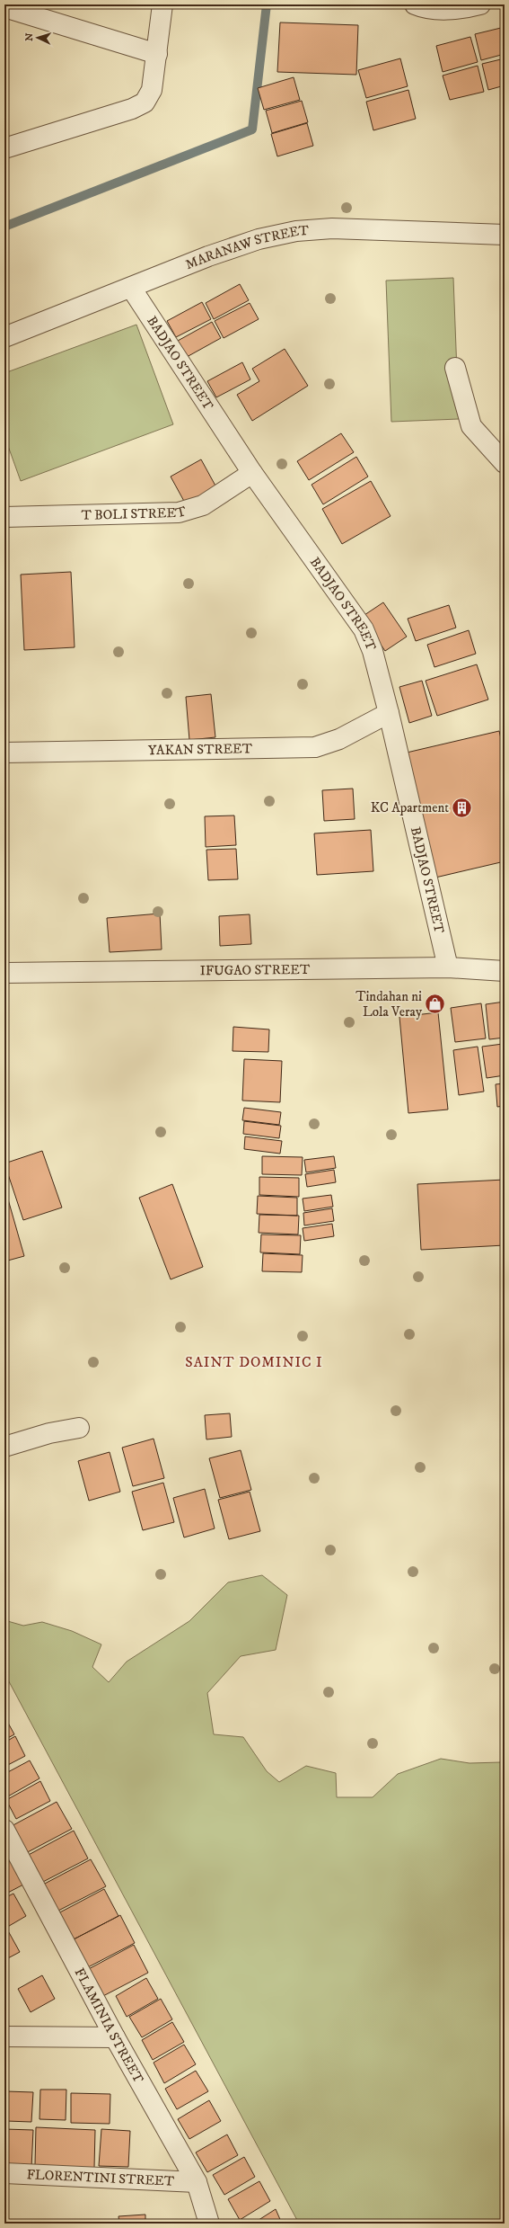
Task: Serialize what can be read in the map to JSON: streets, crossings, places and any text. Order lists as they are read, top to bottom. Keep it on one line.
{"streets":{"street":["MARANAW STREET","BADJAO STREET","T BOLI STREET","YAKAN STREET","IFUGAO STREET","FLAMINIA STREET","FLORENTINI STREET"]},"crossings":[["MARANAW STREET","BADJAO STREET"],["BADJAO STREET","T BOLI STREET"],["BADJAO STREET","YAKAN STREET"],["BADJAO STREET","IFUGAO STREET"],["FLAMINIA STREET","FLORENTINI STREET"]],"districts":["SAINT DOMINIC I"],"places":{"building":["KC Apartment"],"shop":["Tindahan ni Lola Veray"]},"north":"left"}
